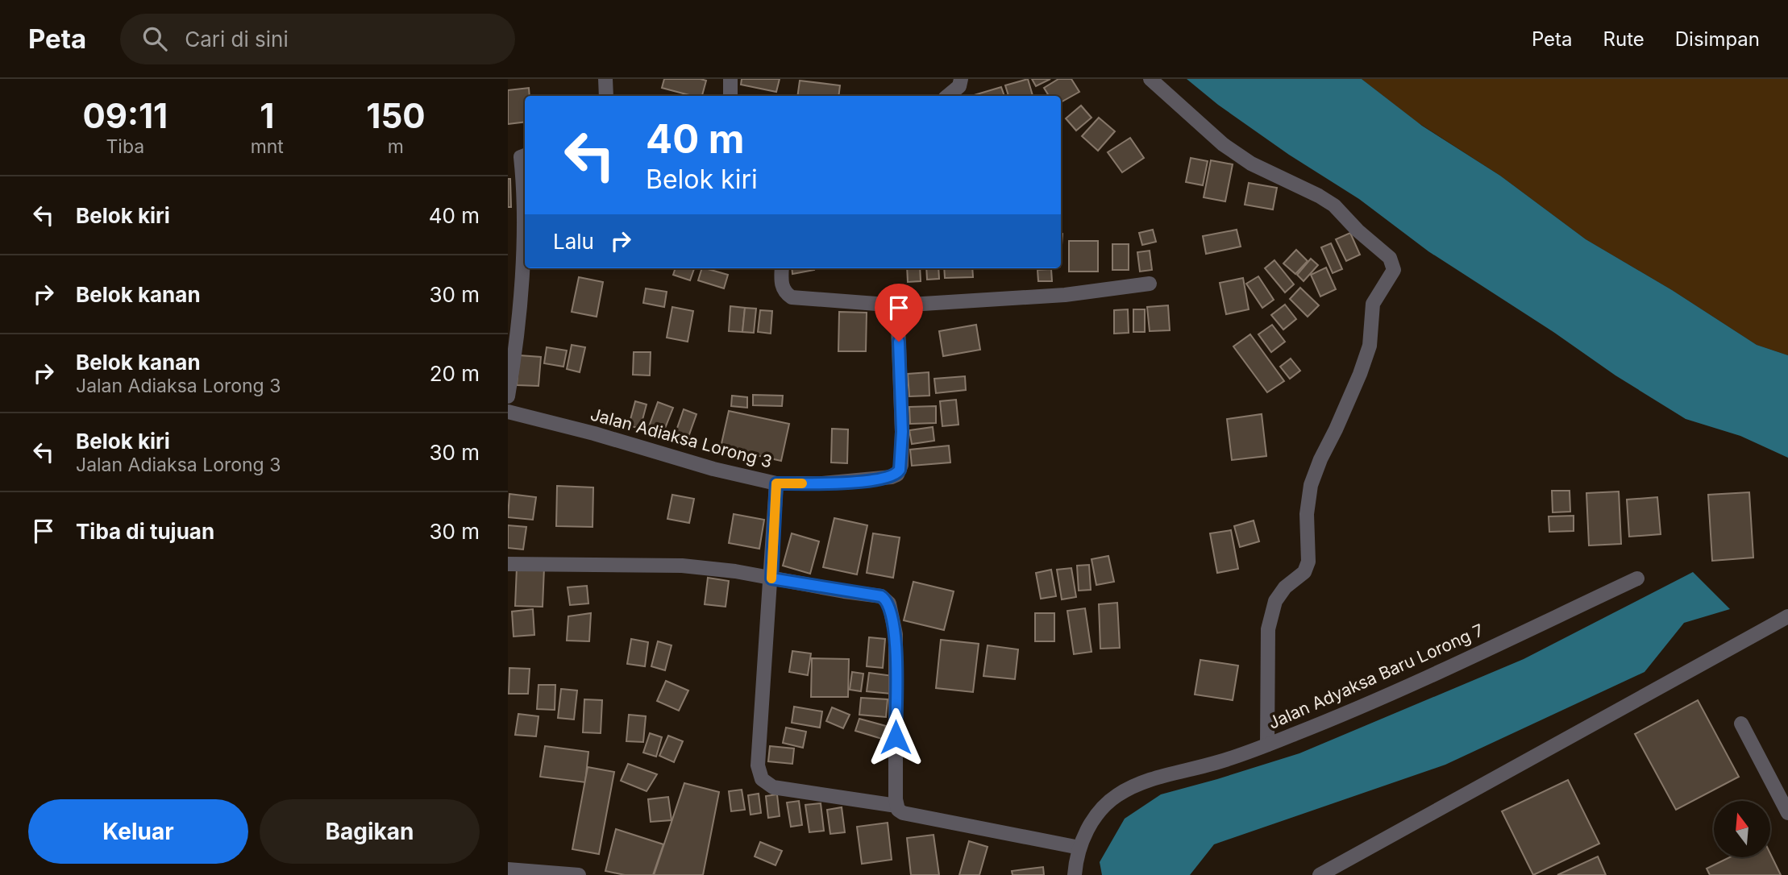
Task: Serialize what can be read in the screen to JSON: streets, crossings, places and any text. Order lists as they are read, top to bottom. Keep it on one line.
{"streets":{"street":["Jalan Adiaksa Lorong 3","Jalan Adyaksa Baru Lorong 7"]},"north":"top","page":{"header":"Peta","search":"Cari di sini","nav":["Peta","Rute","Disimpan"],"eta":["09:11","Tiba","1","mnt","150","m"],"turn":["40 m","Belok kiri"],"list":[{"name":"Belok kiri","value":"40 m"},{"name":"Belok kanan","value":"30 m"},{"name":"Belok kanan","note":"Jalan Adiaksa Lorong 3","value":"20 m"},{"name":"Belok kiri","note":"Jalan Adiaksa Lorong 3","value":"30 m"},{"name":"Tiba di tujuan","value":"30 m"}],"then":"Lalu","buttons":["Keluar","Bagikan"]}}
